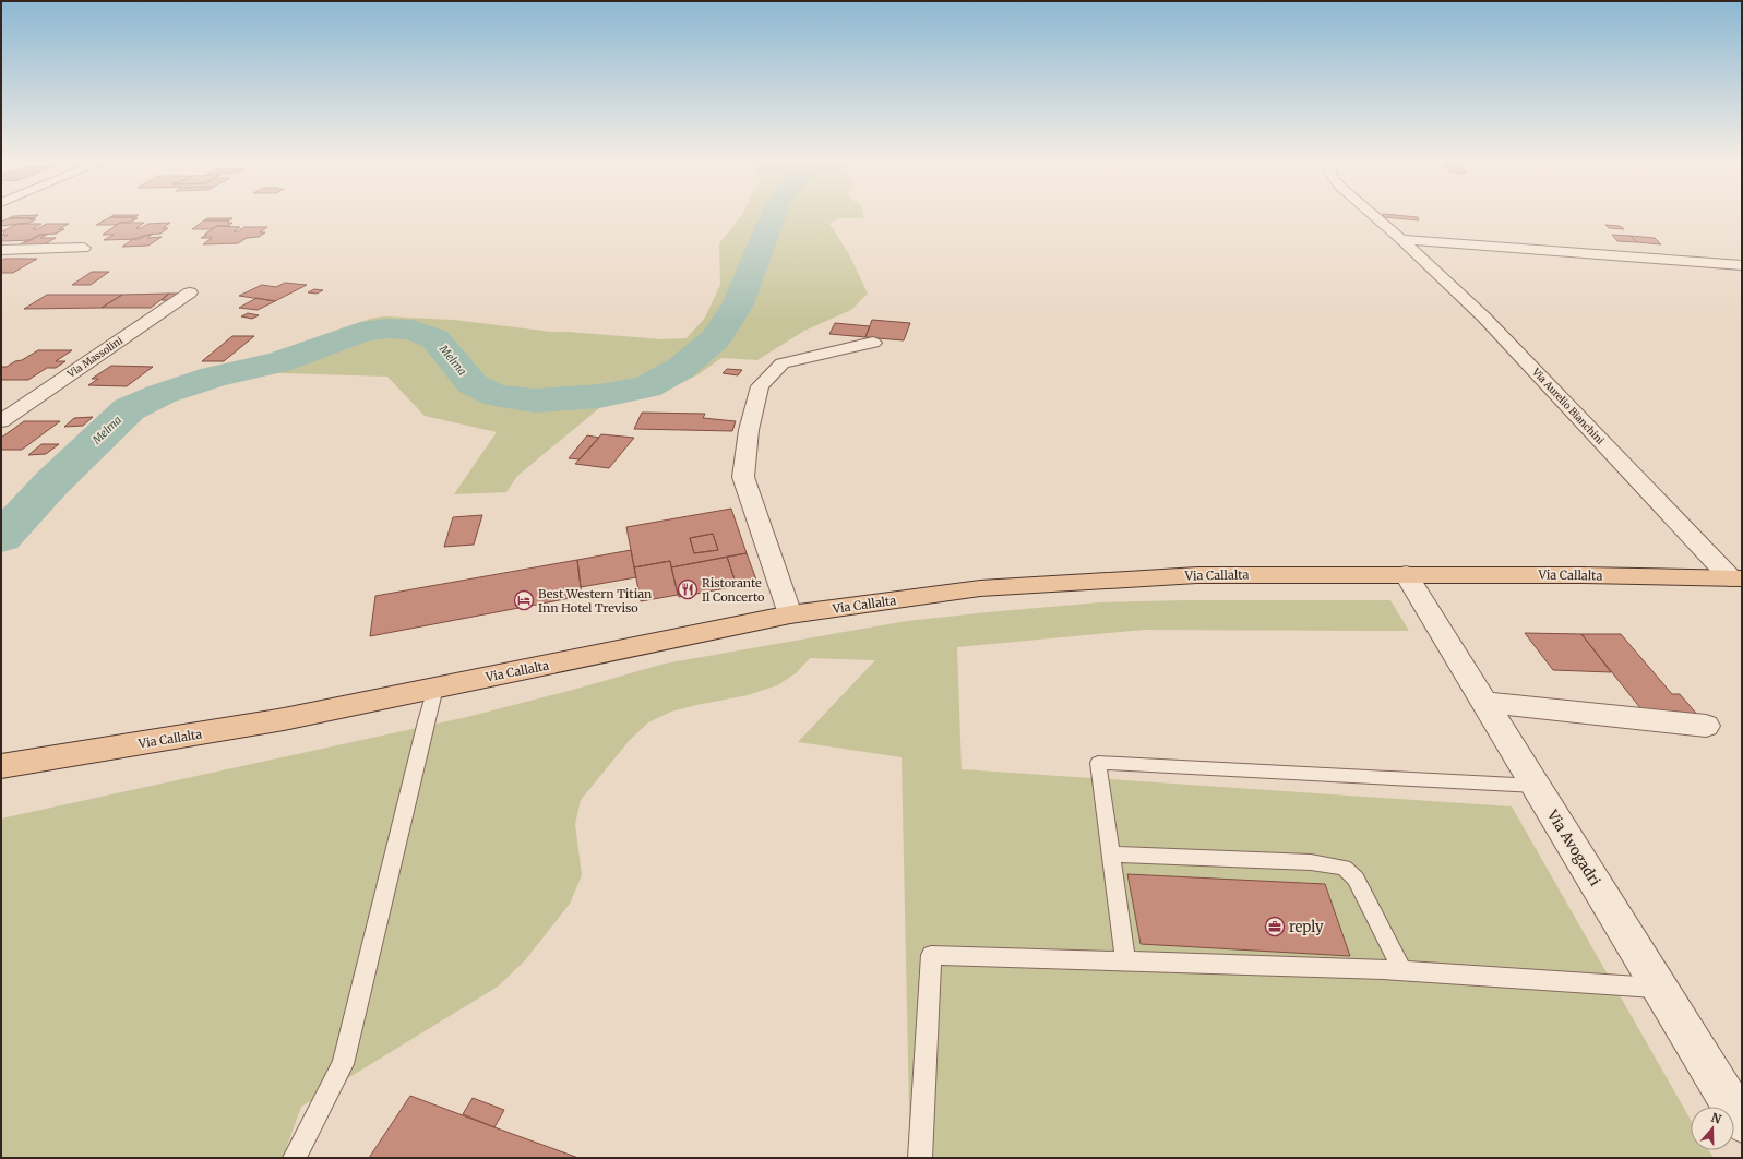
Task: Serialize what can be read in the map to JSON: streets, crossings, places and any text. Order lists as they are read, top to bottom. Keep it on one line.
{"streets":{"main road":["Via Callalta"],"street":["Via Massolini","Via Aurelio Bianchini","Via Avogadri"]},"crossings":[["Via Aurelio Bianchini","Via Callalta"],["Via Callalta","Via Avogadri"]],"water":["Melma"],"places":{"restaurant":["Ristorante Il Concerto"],"hotel":["Best Western Titian Inn Hotel Treviso"],"office":["reply"]},"north":"top"}
